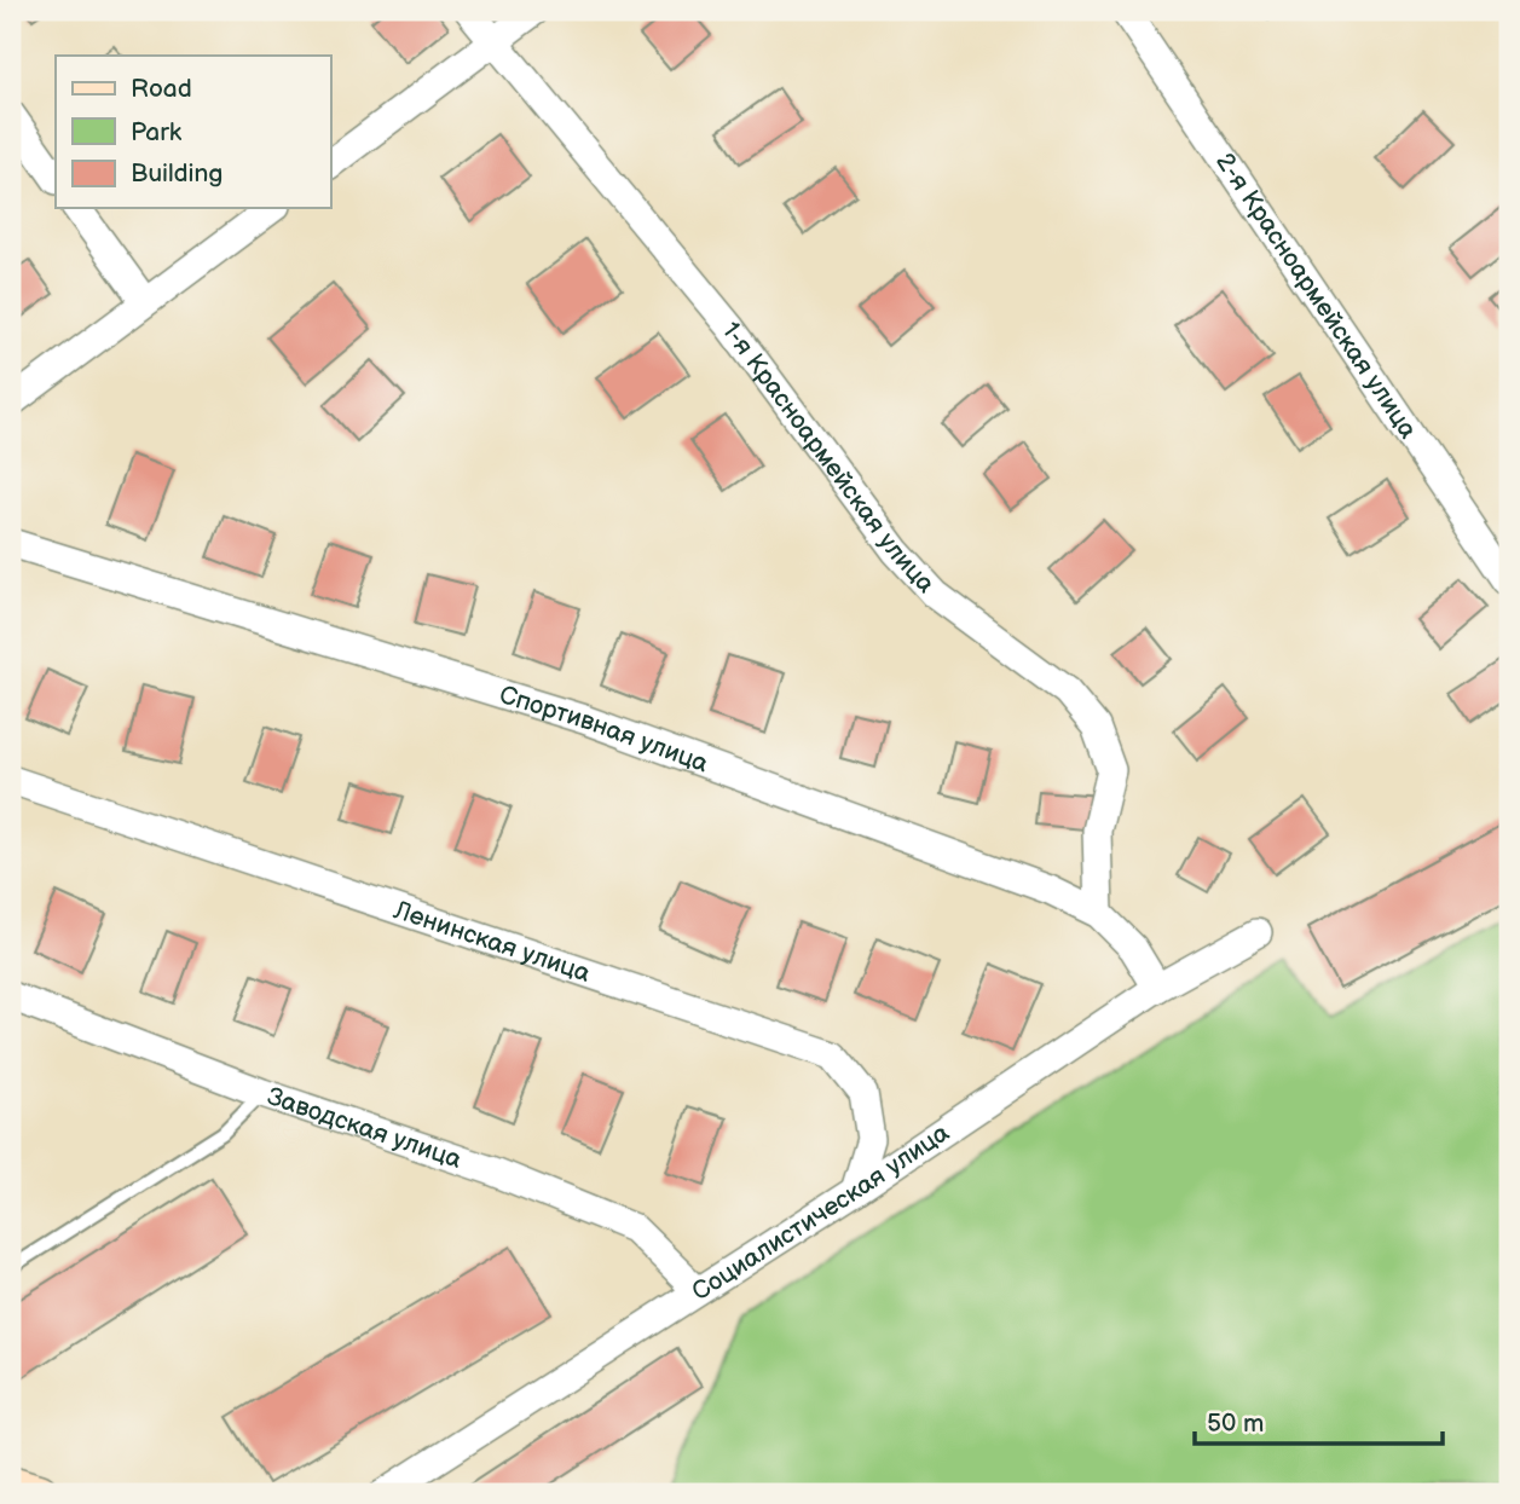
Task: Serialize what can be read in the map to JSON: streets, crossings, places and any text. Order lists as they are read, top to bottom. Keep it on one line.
{"streets":{"street":["2-я Красноармейская улица","1-я Красноармейская улица","Спортивная улица","Ленинская улица","Заводская улица","Социалистическая улица"]},"crossings":[["1-я Красноармейская улица","Спортивная улица"],["Спортивная улица","Социалистическая улица"],["Ленинская улица","Социалистическая улица"],["Заводская улица","Социалистическая улица"]],"legend":["Road","Park","Building"],"scale_bar":"50 m"}
